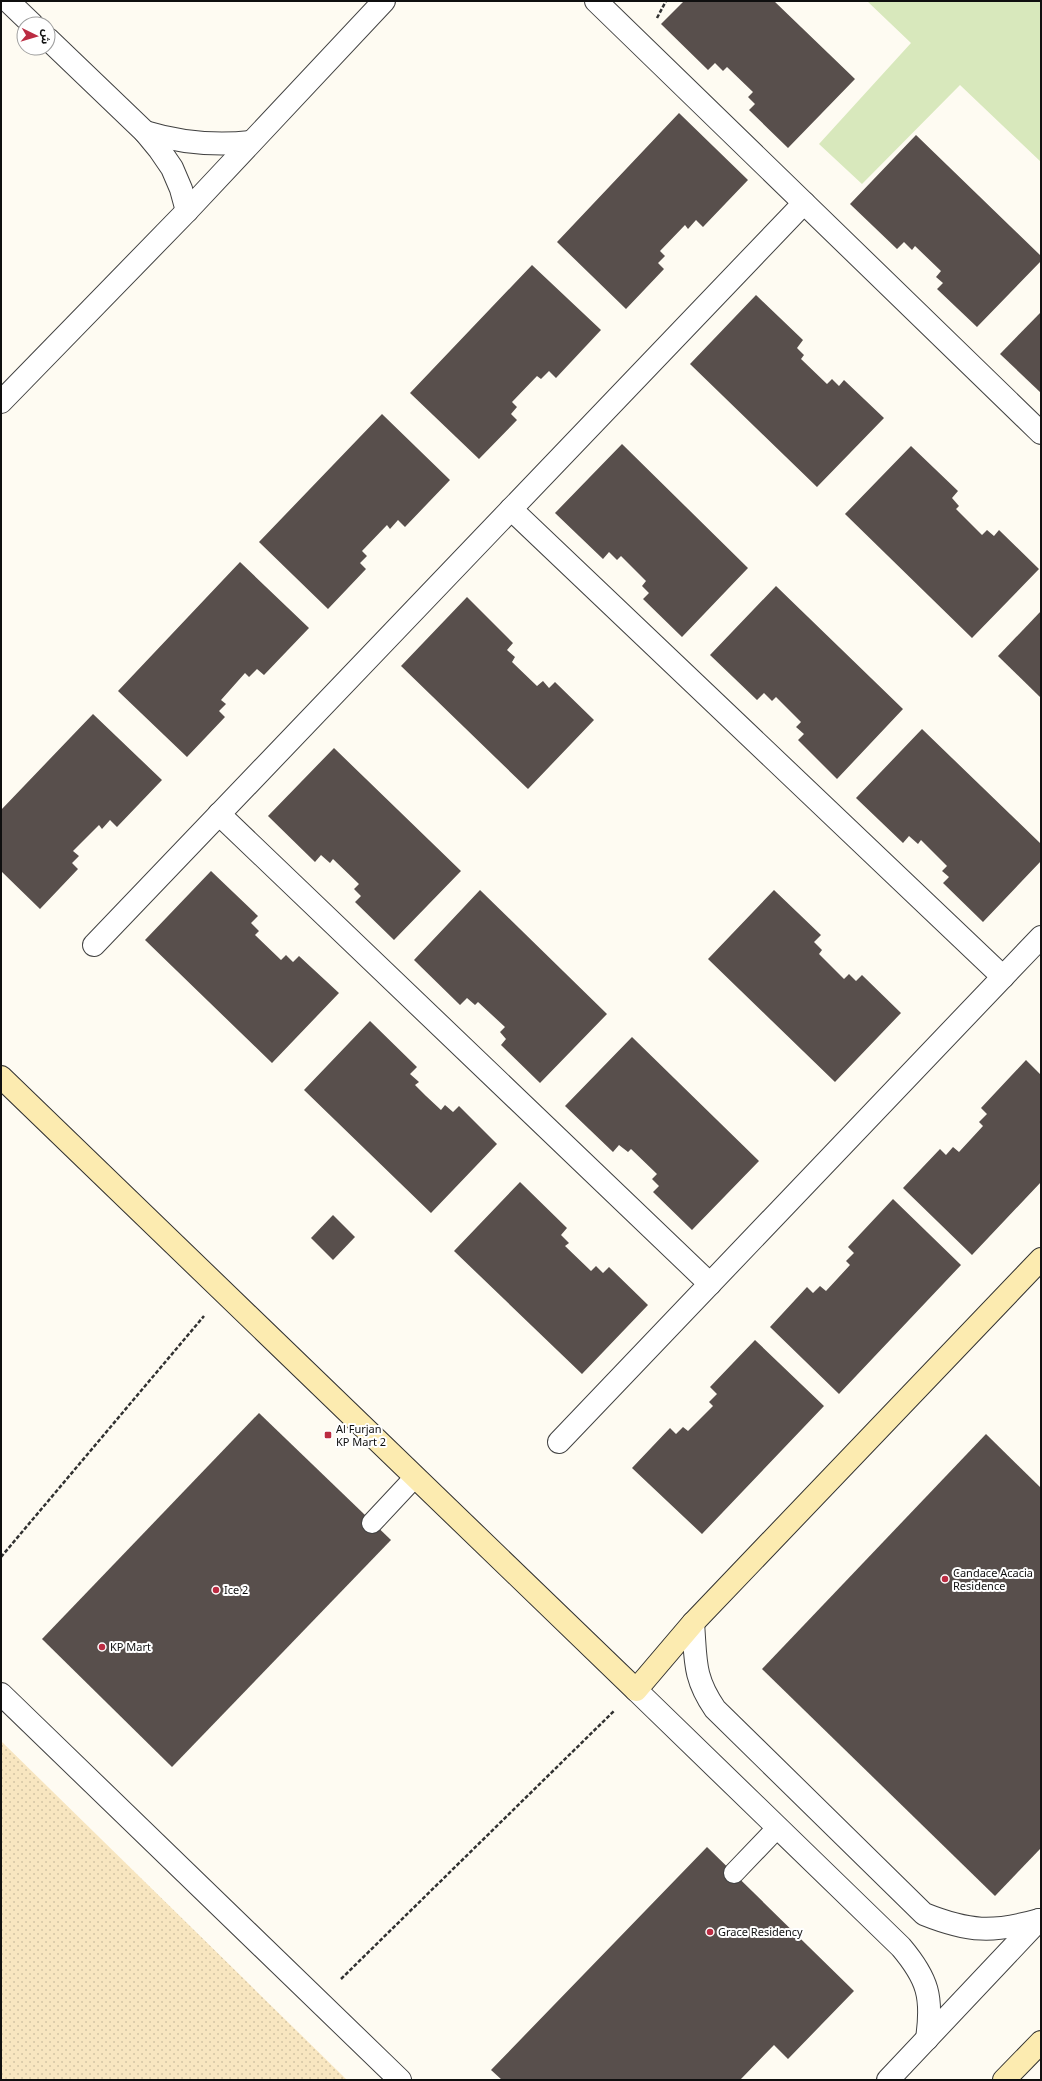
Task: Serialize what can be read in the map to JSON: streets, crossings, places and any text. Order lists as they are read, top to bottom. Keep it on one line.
{"places":{"transit":["Al Furjan KP Mart 2"],"other":["Candace Acacia Residence","Ice 2","KP Mart","Grace Residency"]},"north":"right"}
